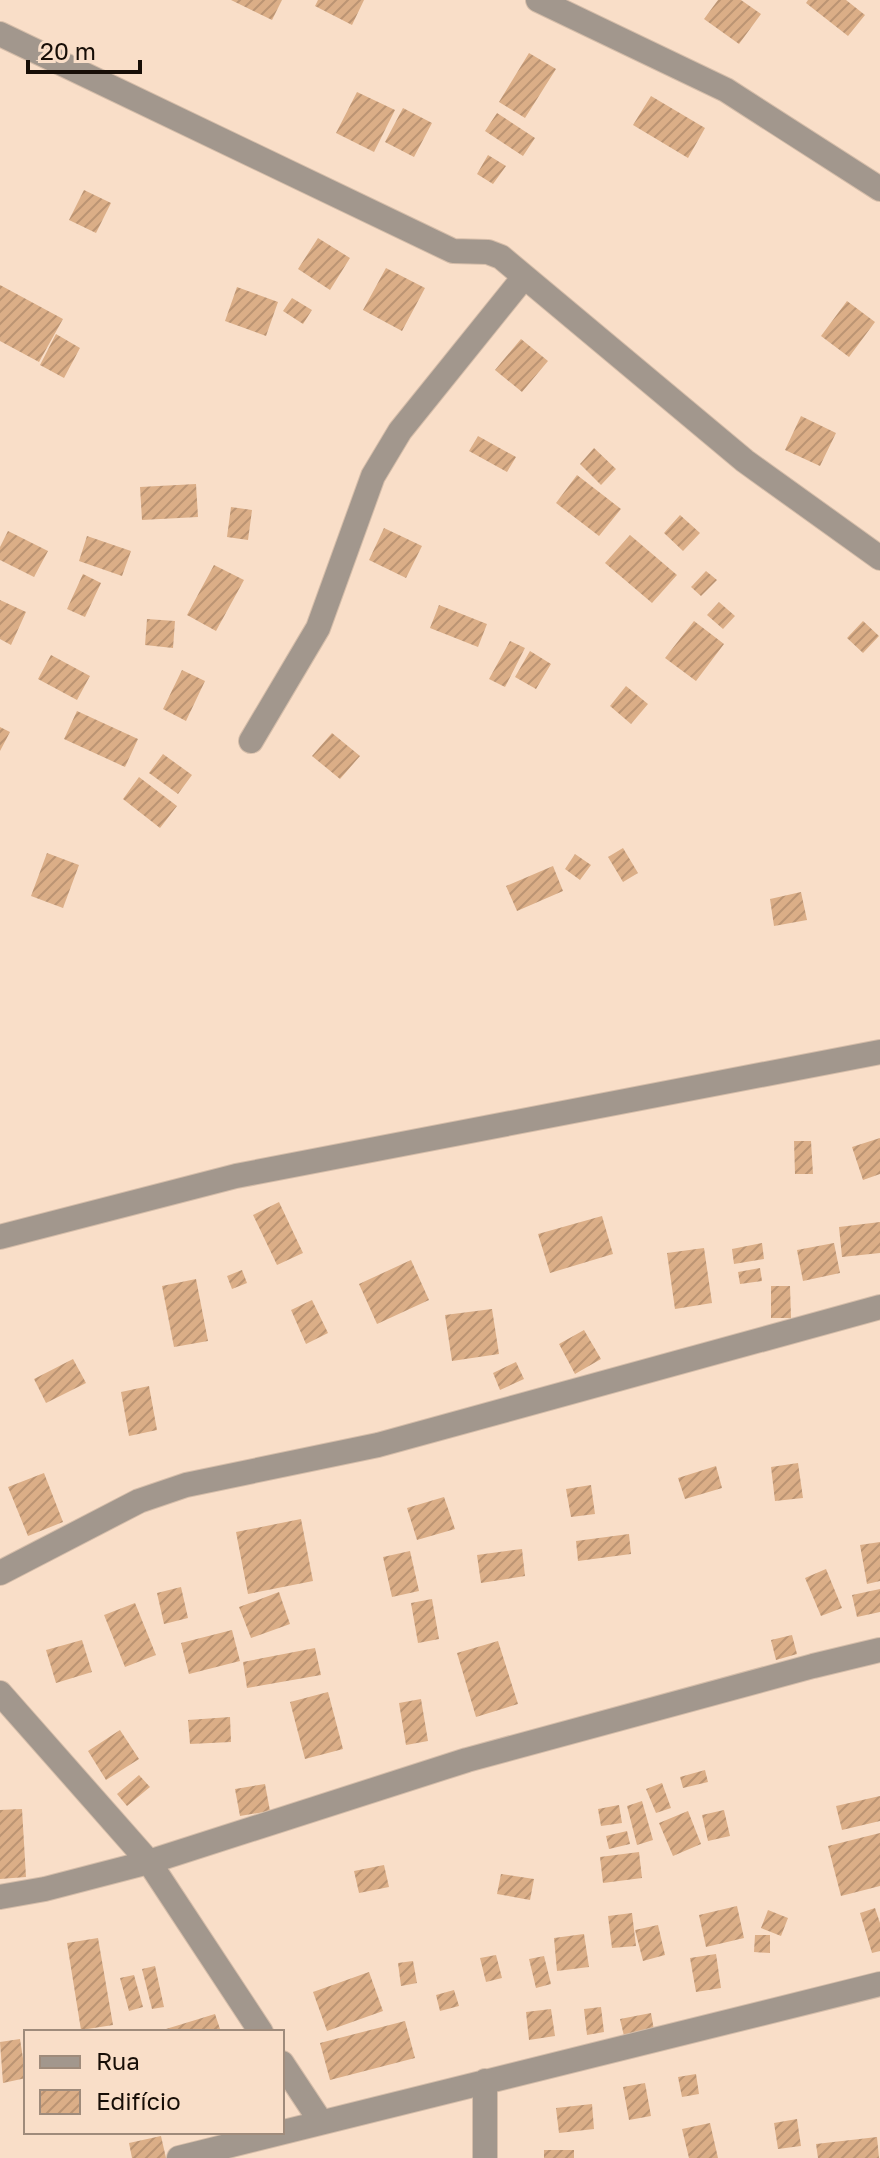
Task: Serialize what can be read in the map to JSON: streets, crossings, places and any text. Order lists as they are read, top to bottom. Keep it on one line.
{"legend":["Rua","Edifício"],"scale_bar":"20 m"}
